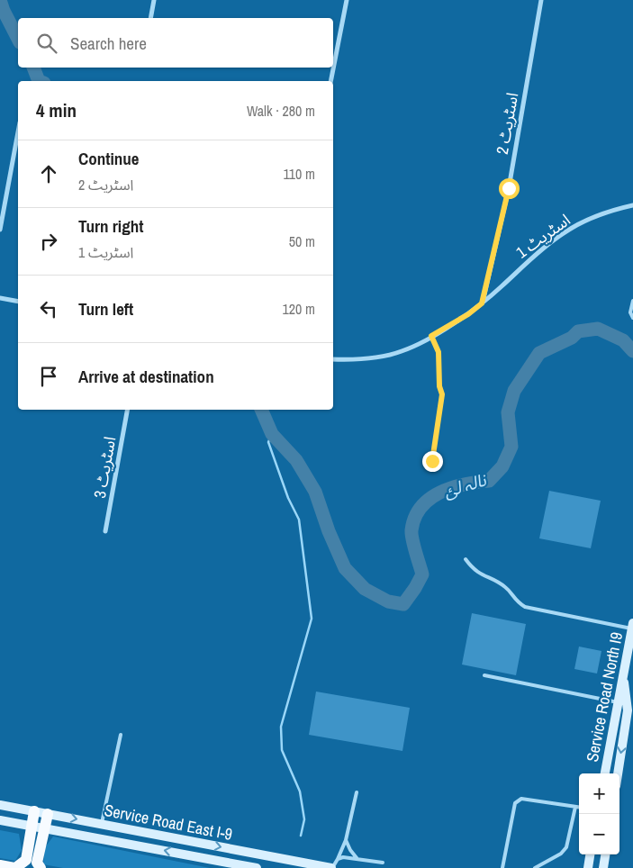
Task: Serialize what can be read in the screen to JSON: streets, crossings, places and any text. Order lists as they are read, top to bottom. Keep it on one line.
{"streets":{"main road":["Service Road North I9","Service Road East I-9"],"street":["اسٹریٹ 2","اسٹریٹ 1","اسٹریٹ 3"]},"crossings":[["اسٹریٹ 2","اسٹریٹ 1"]],"water":["نالہ لئ"],"page":{"search":"Search here","heading":["4 min","Walk · 280 m"],"list":[["Continue","اسٹریٹ 2","110 m"],["Turn right","اسٹریٹ 1","50 m"],["Turn left","120 m"],"Arrive at destination"],"map_buttons":["+","−"]}}
